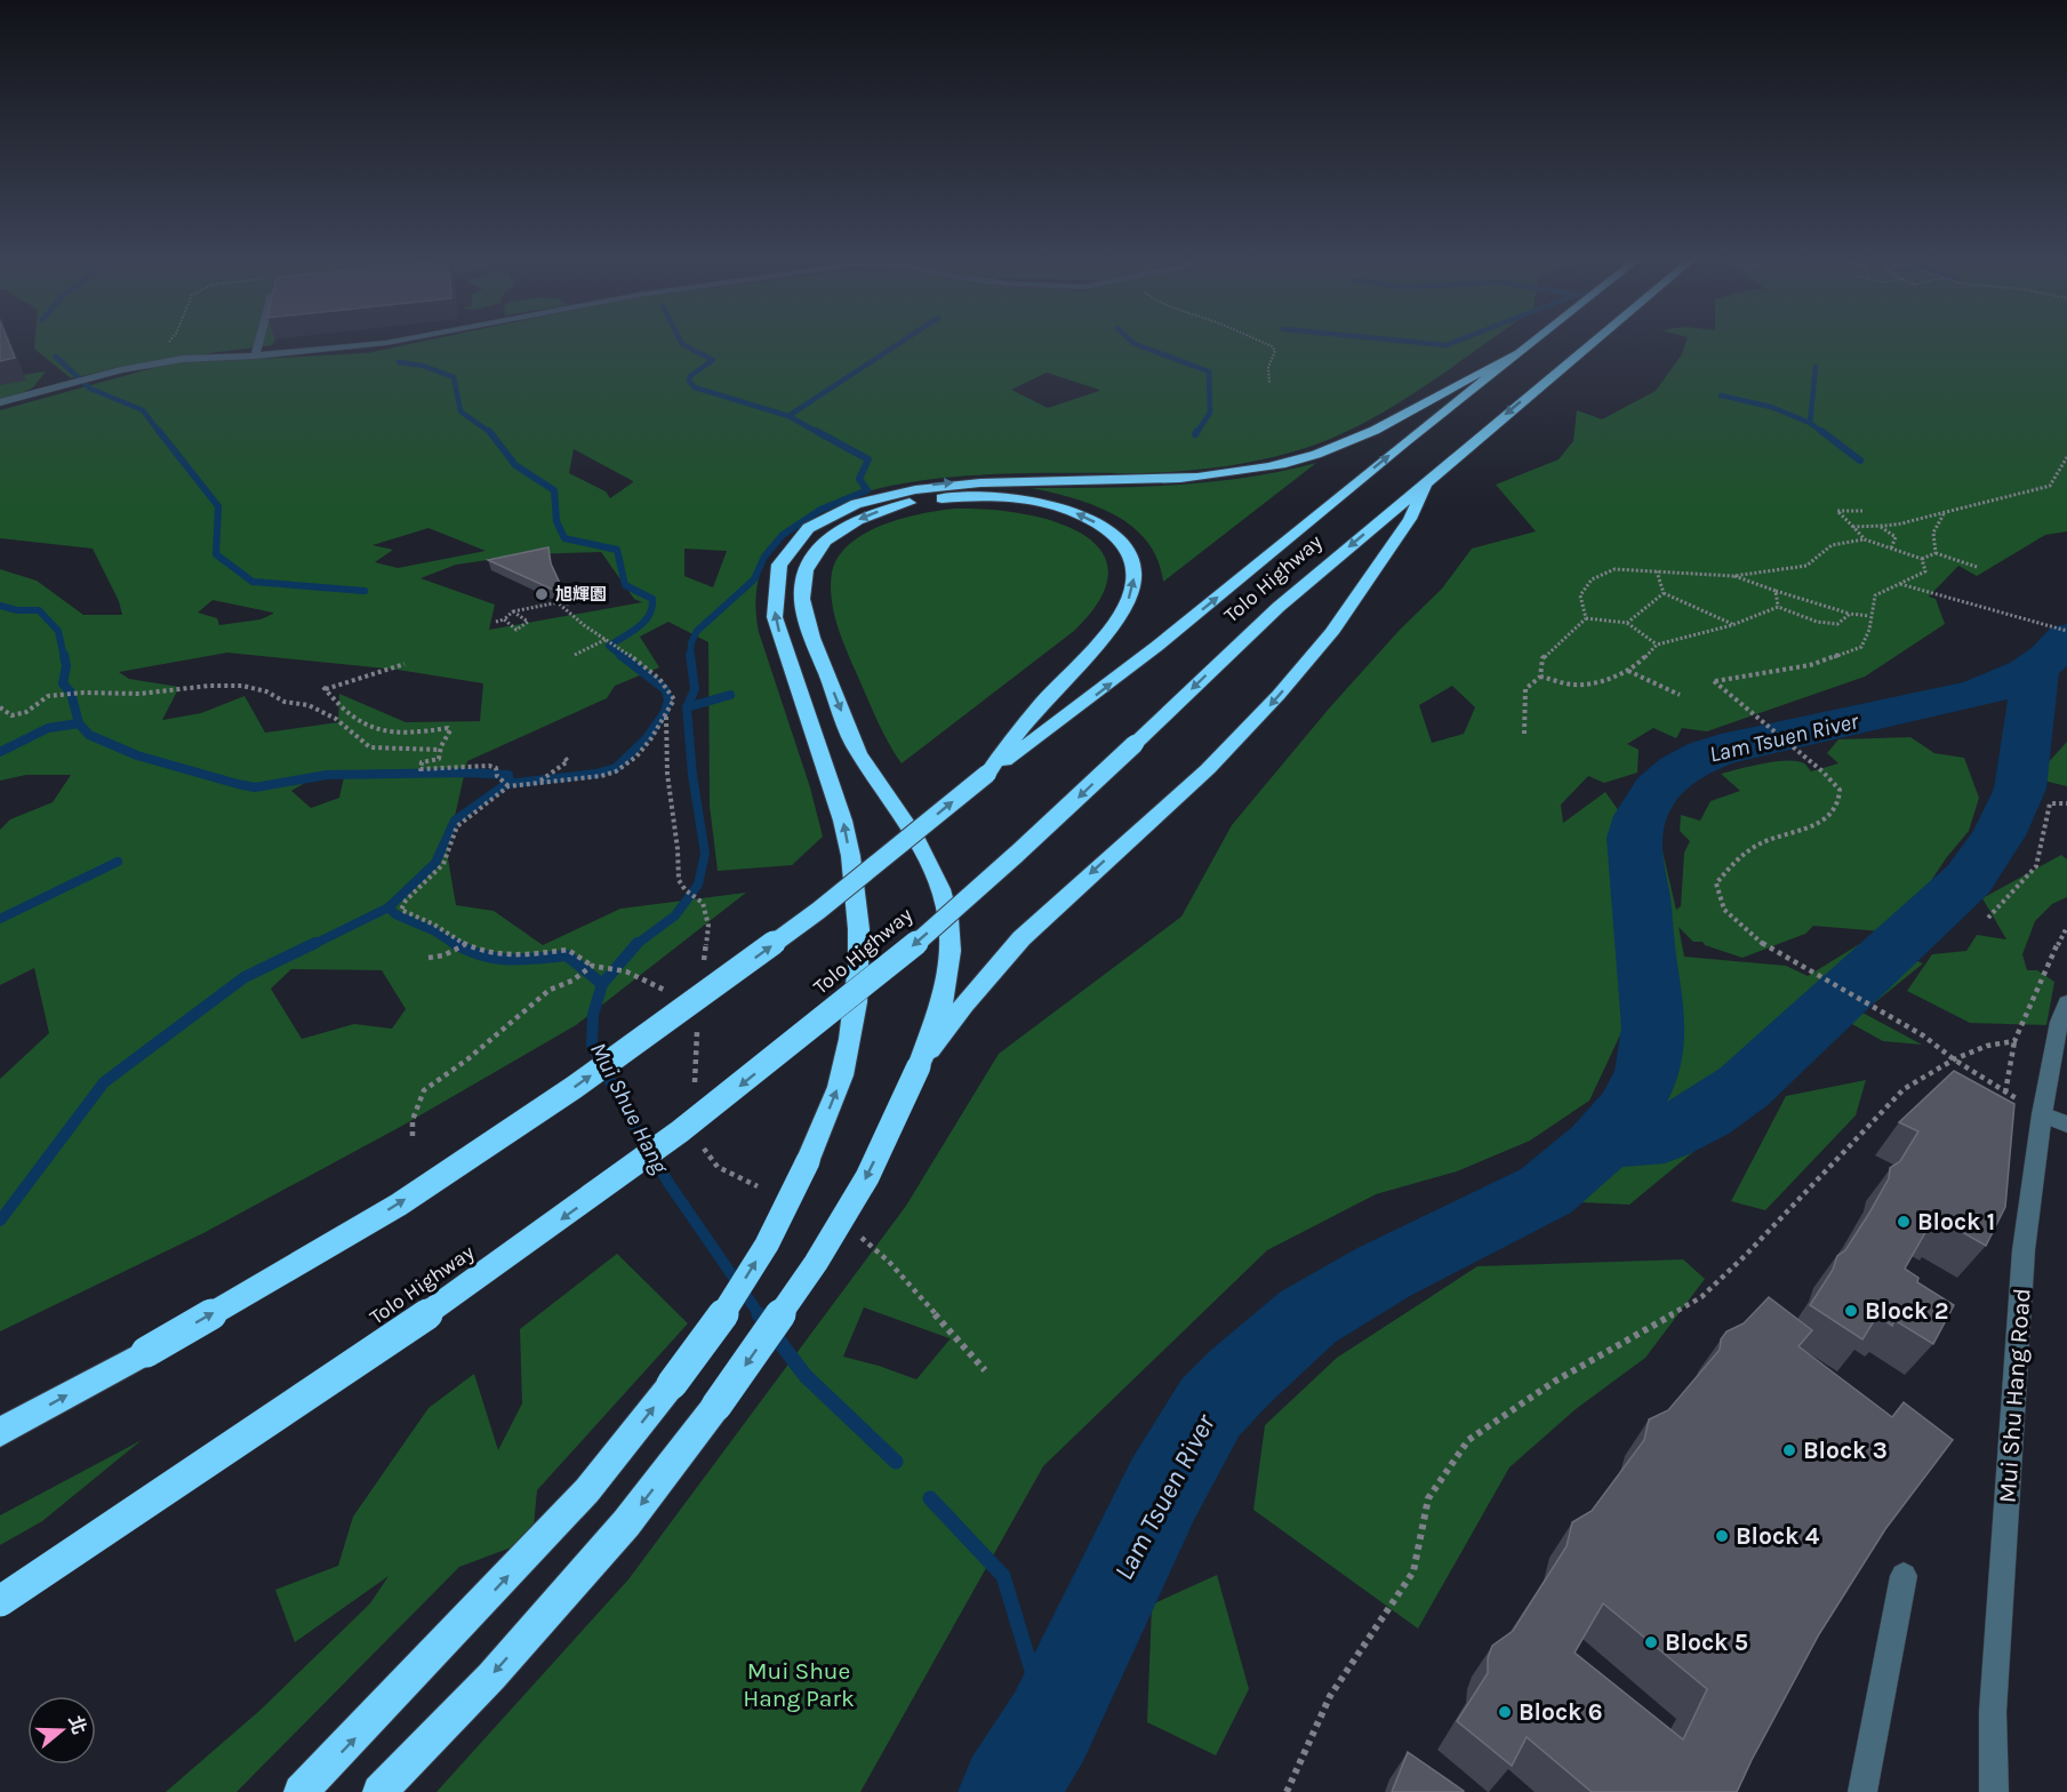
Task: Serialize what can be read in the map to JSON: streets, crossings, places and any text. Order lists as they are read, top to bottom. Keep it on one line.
{"streets":{"highway":["Tolo Highway"],"street":["Mui Shu Hang Road"]},"water":["Lam Tsuen River","Mui Shue Hang"],"parks":["Mui Shue Hang Park"],"places":["旭輝園","Block 1","Block 2","Block 3","Block 4","Block 5","Block 6"],"north":"right"}
